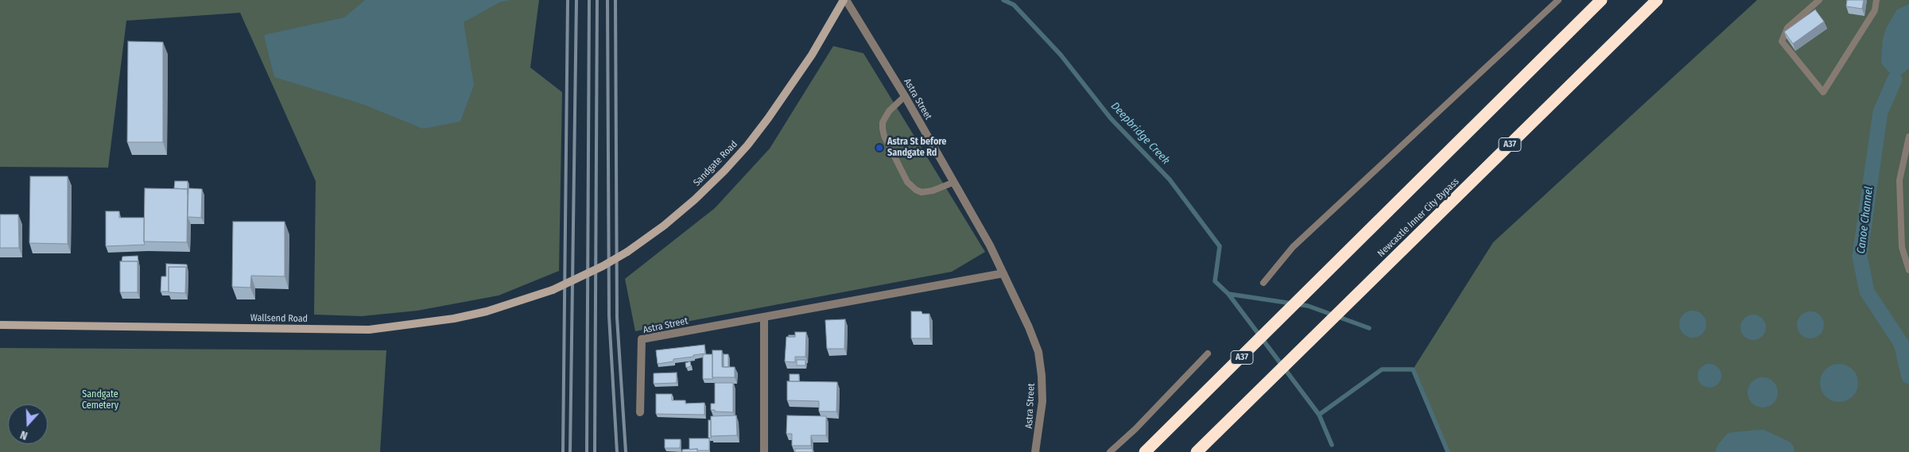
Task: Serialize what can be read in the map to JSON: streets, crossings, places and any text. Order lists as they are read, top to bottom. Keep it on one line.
{"streets":{"highway":["A37","Newcastle Inner City Bypass"],"main road":["Sandgate Road","Wallsend Road"],"street":["Astra Street"]},"crossings":[["Astra Street","Sandgate Road"],["Sandgate Road","Wallsend Road"]],"water":["Deepbridge Creek","Canoe Channel"],"parks":["Sandgate Cemetery"],"places":["Astra St before Sandgate Rd"],"north":"bottom"}
